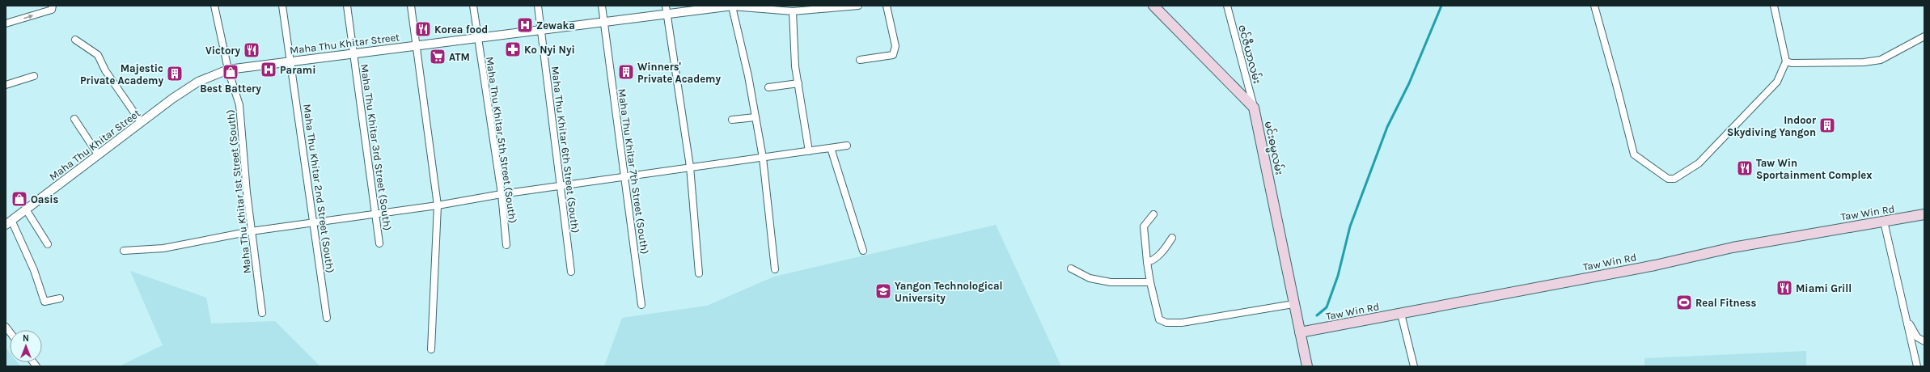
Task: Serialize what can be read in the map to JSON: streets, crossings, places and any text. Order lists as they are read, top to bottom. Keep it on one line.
{"streets":{"main road":["မင်းဓမ္မလမ်း","Taw Win Rd"],"street":["Maha Thu Khitar Street","ဇင်ဇီယာလမ်း","Maha Thu Khitar 5th Street (South)","Maha Thu Khitar 3rd Street (South)","Maha Thu Khitar 6th Street (South)","Maha Thu Khitar 7th Street (South)","Maha Thu Khitar 2nd Street (South)","Maha Thu Khitar 1st Street (South)"]},"crossings":[["Maha Thu Khitar Street","Maha Thu Khitar 5th Street (South)"],["Maha Thu Khitar Street","Maha Thu Khitar 3rd Street (South)"],["Maha Thu Khitar Street","Maha Thu Khitar 6th Street (South)"],["Maha Thu Khitar Street","Maha Thu Khitar 7th Street (South)"],["Maha Thu Khitar Street","Maha Thu Khitar 2nd Street (South)"],["Maha Thu Khitar Street","Maha Thu Khitar 1st Street (South)"],["ဇင်ဇီယာလမ်း","မင်းဓမ္မလမ်း"],["မင်းဓမ္မလမ်း","Taw Win Rd"]],"places":{"hospital":["Zewaka","Parami"],"restaurant":["Korea food","Victory","Taw Win Sportainment Complex","Miami Grill"],"pharmacy":["Ko Nyi Nyi"],"supermarket":["ATM"],"shop":["Best Battery","Oasis"],"building":["Winners' Private Academy","Majestic Private Academy","Indoor Skydiving Yangon"],"school or university":["Yangon Technological University"],"sports":["Real Fitness"]},"north":"top"}
